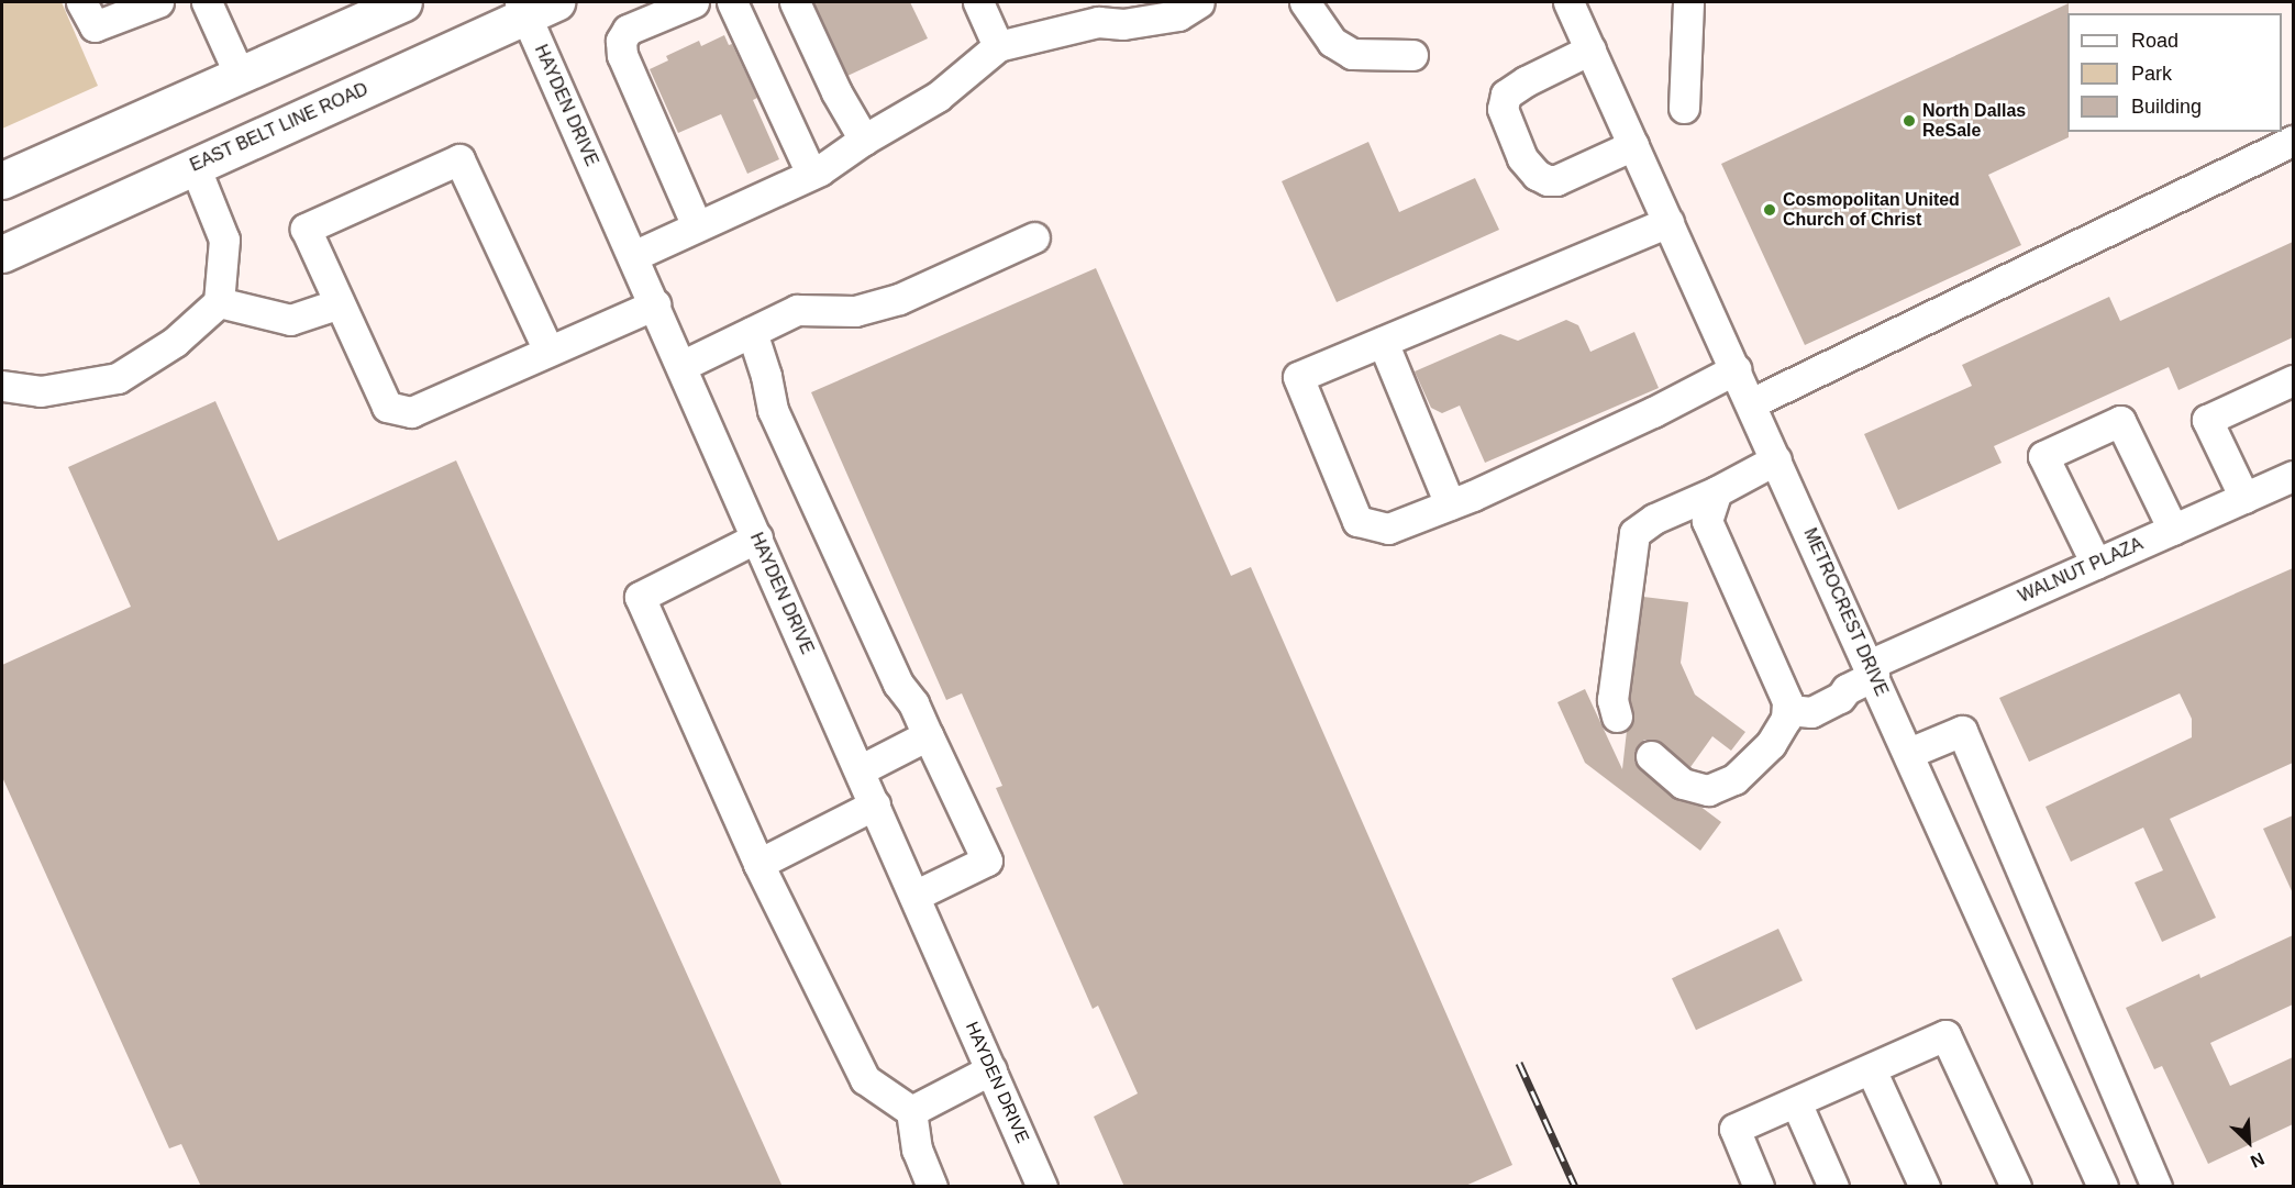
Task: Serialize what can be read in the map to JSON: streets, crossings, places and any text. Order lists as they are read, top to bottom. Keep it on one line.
{"streets":{"main road":["EAST BELT LINE ROAD"],"street":["HAYDEN DRIVE","WALNUT PLAZA","METROCREST DRIVE"]},"crossings":[["HAYDEN DRIVE","EAST BELT LINE ROAD"],["WALNUT PLAZA","METROCREST DRIVE"]],"places":["North Dallas ReSale","Cosmopolitan United Church of Christ"],"legend":["Road","Park","Building"],"north":"bottom right"}
